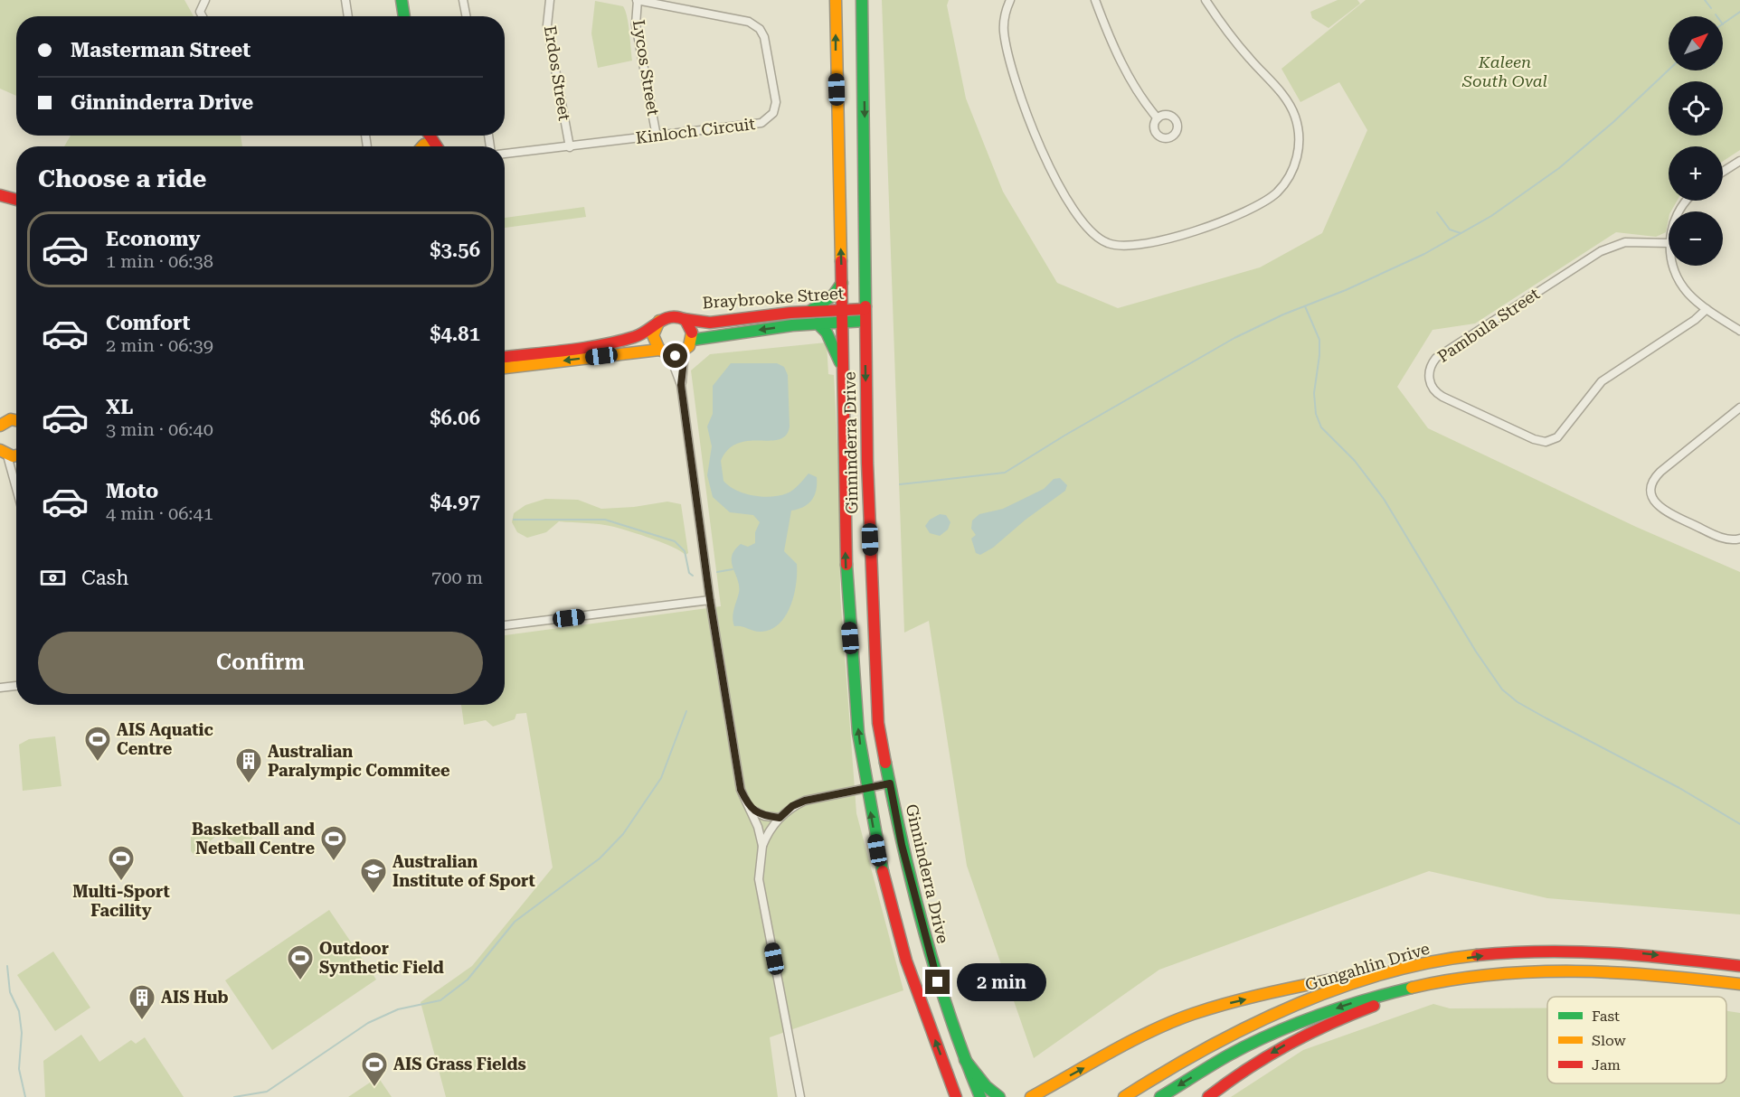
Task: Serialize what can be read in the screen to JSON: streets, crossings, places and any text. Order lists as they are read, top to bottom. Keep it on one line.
{"streets":{"main road":["Braybrooke Street","Ginninderra Drive","Gungahlin Drive"],"street":["Lycos Street","Erdos Street","Kinloch Circuit","Pambula Street"]},"crossings":[["Lycos Street","Kinloch Circuit"],["Erdos Street","Kinloch Circuit"],["Braybrooke Street","Ginninderra Drive"]],"parks":["Kaleen South Oval"],"places":{"sports":["AIS Aquatic Centre","Basketball and Netball Centre","Multi-Sport Facility","Outdoor Synthetic Field","AIS Grass Fields"],"building":["Australian Paralympic Commitee","AIS Hub"],"school or university":["Australian Institute of Sport"]},"legend":["Fast","Slow","Jam"],"north":"top right","page":{"map_buttons":["+","−"],"banner":["Masterman Street","Ginninderra Drive"],"heading":"Choose a ride","list":[{"name":"Economy","note":"1 min · 06:38","value":"$3.56"},{"name":"Comfort","note":"2 min · 06:39","value":"$4.81"},{"name":"XL","note":"3 min · 06:40","value":"$6.06"},{"name":"Moto","note":"4 min · 06:41","value":"$4.97"}],"pay":["Cash","700 m"],"buttons":"Confirm","bubble":"2 min"}}
